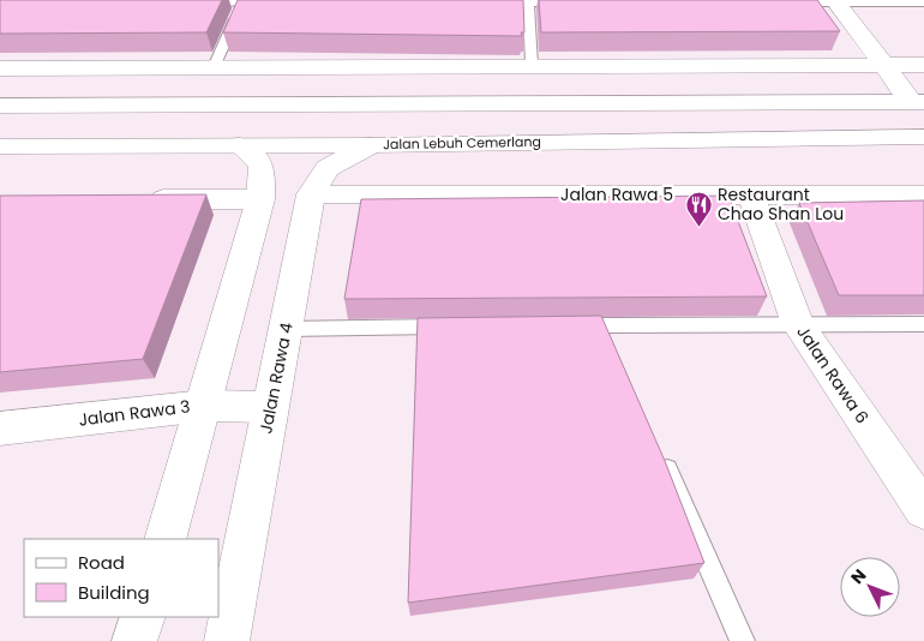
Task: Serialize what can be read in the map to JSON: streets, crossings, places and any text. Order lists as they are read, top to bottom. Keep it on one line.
{"streets":{"street":["Jalan Lebuh Cemerlang","Jalan Rawa 5","Jalan Rawa 6","Jalan Rawa 4","Jalan Rawa 3"]},"crossings":[["Jalan Lebuh Cemerlang","Jalan Rawa 4"],["Jalan Rawa 5","Jalan Rawa 6"],["Jalan Rawa 5","Jalan Rawa 4"],["Jalan Rawa 4","Jalan Rawa 3"]],"places":{"restaurant":["Restaurant Chao Shan Lou"]},"legend":["Road","Building"],"north":"top left"}
